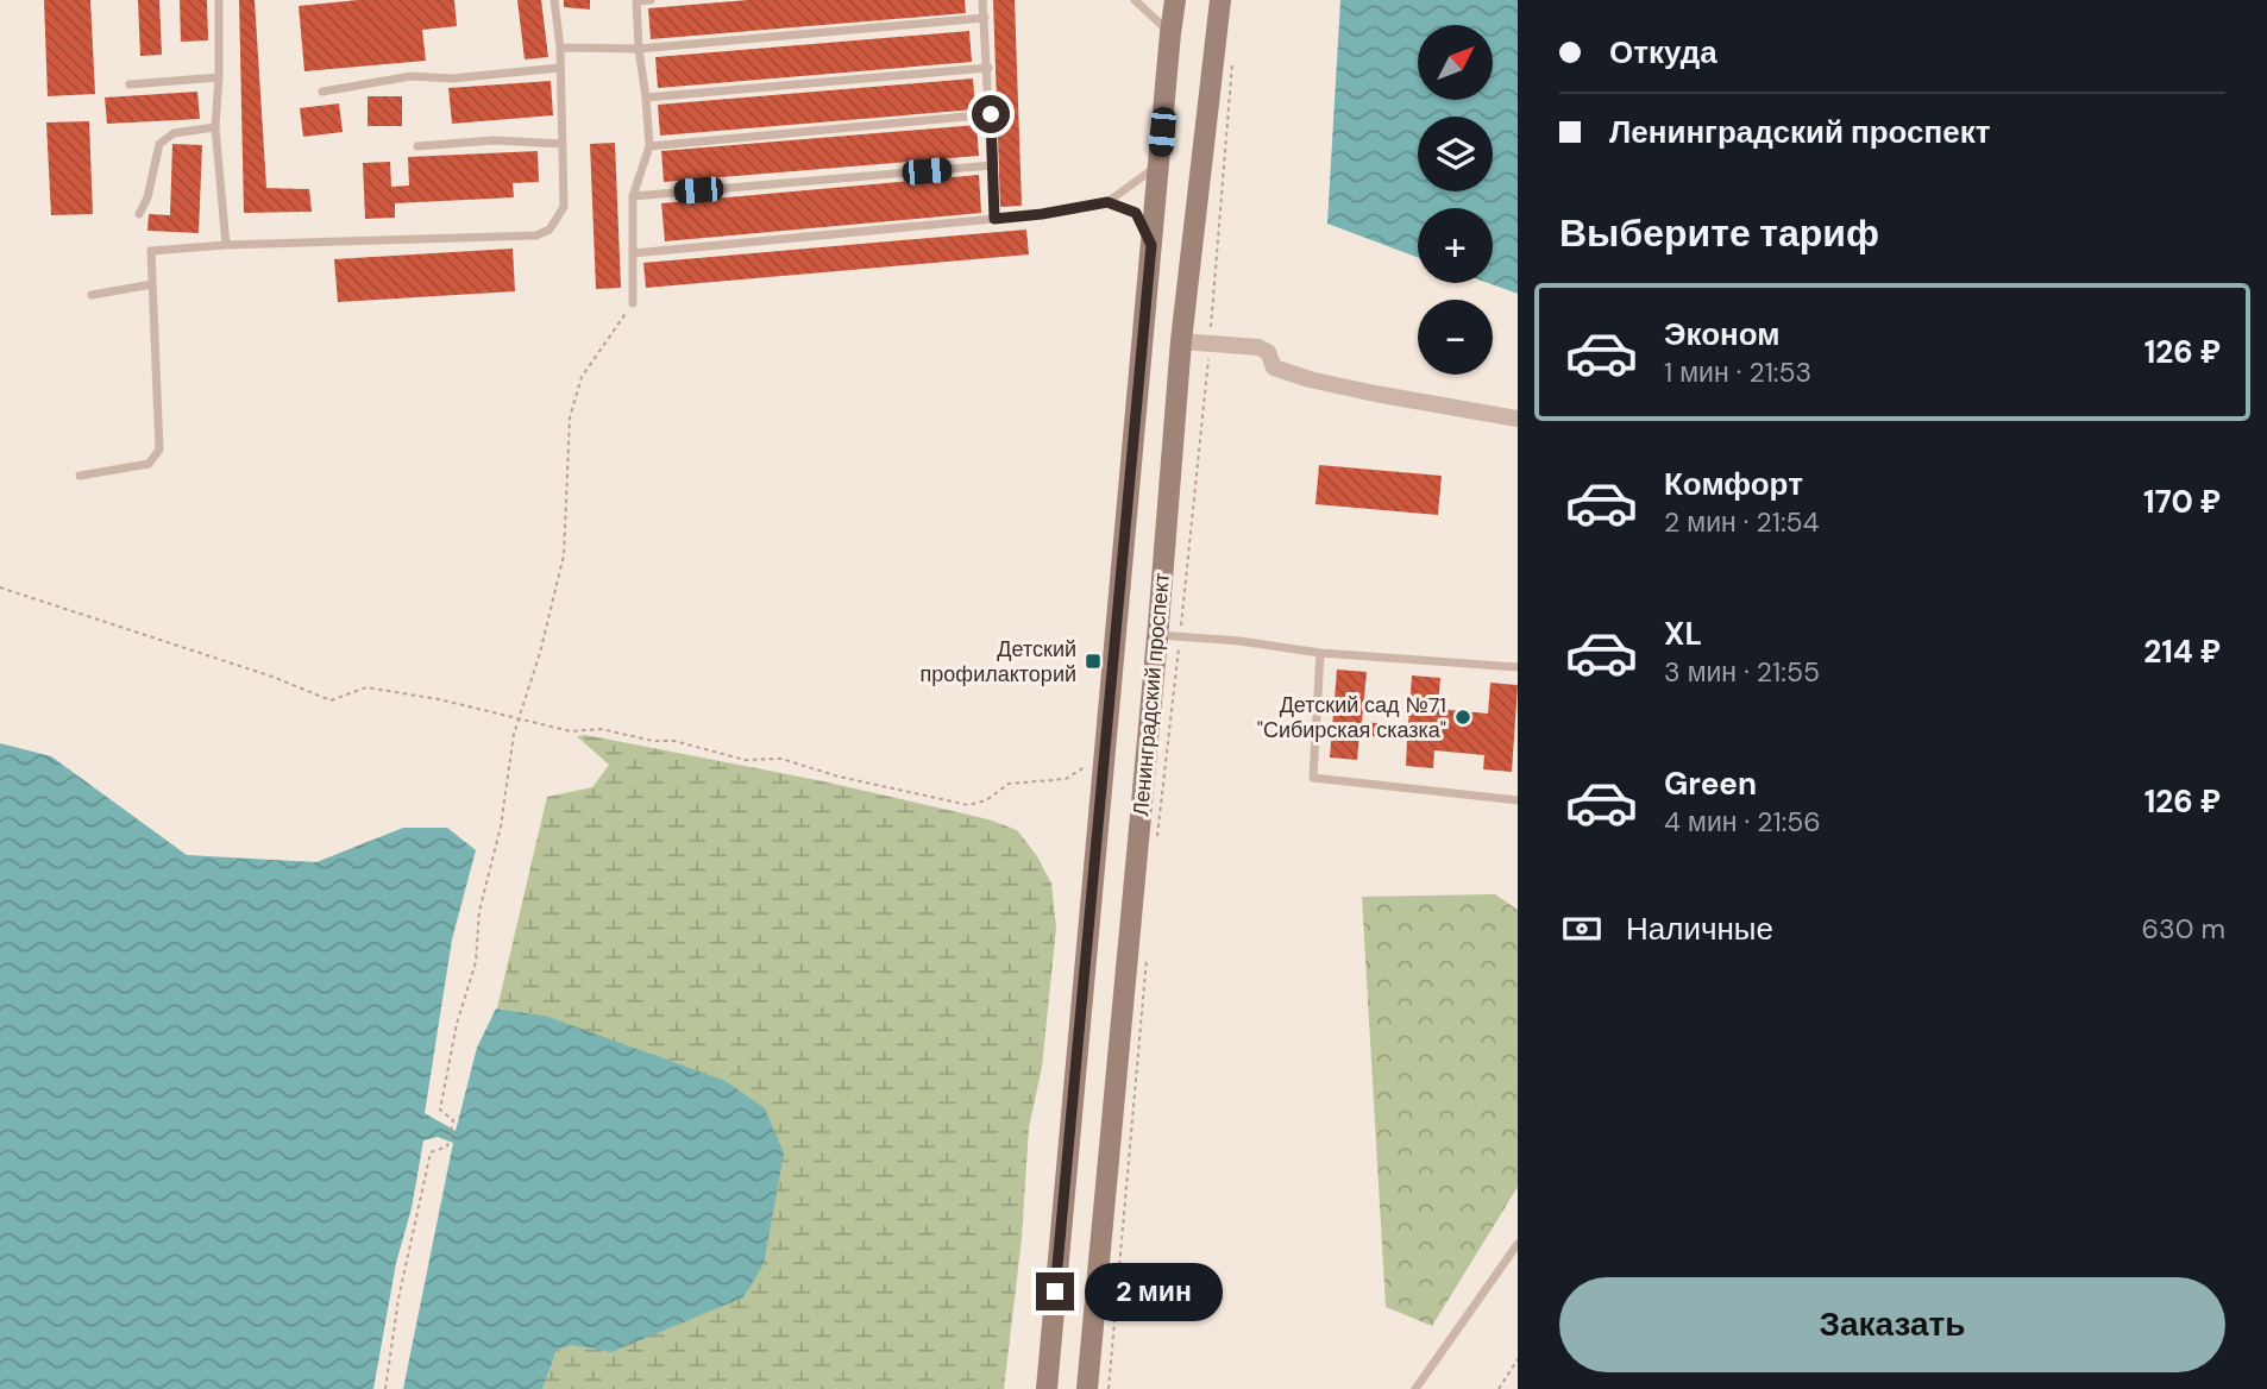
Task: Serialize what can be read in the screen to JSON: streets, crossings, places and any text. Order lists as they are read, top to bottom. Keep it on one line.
{"streets":{"main road":["Ленинградский проспект"]},"places":{"transit":["Детский профилакторий"],"other":["Детский сад №71 \"Сибирская сказка\""]},"north":"top right","page":{"banner":["Откуда","Ленинградский проспект"],"map_buttons":["+","−"],"heading":"Выберите тариф","list":[{"name":"Эконом","note":"1 мин · 21:53","value":"126 ₽"},{"name":"Комфорт","note":"2 мин · 21:54","value":"170 ₽"},{"name":"XL","note":"3 мин · 21:55","value":"214 ₽"},{"name":"Green","note":"4 мин · 21:56","value":"126 ₽"}],"pay":["Наличные","630 m"],"buttons":"Заказать","bubble":"2 мин"}}
